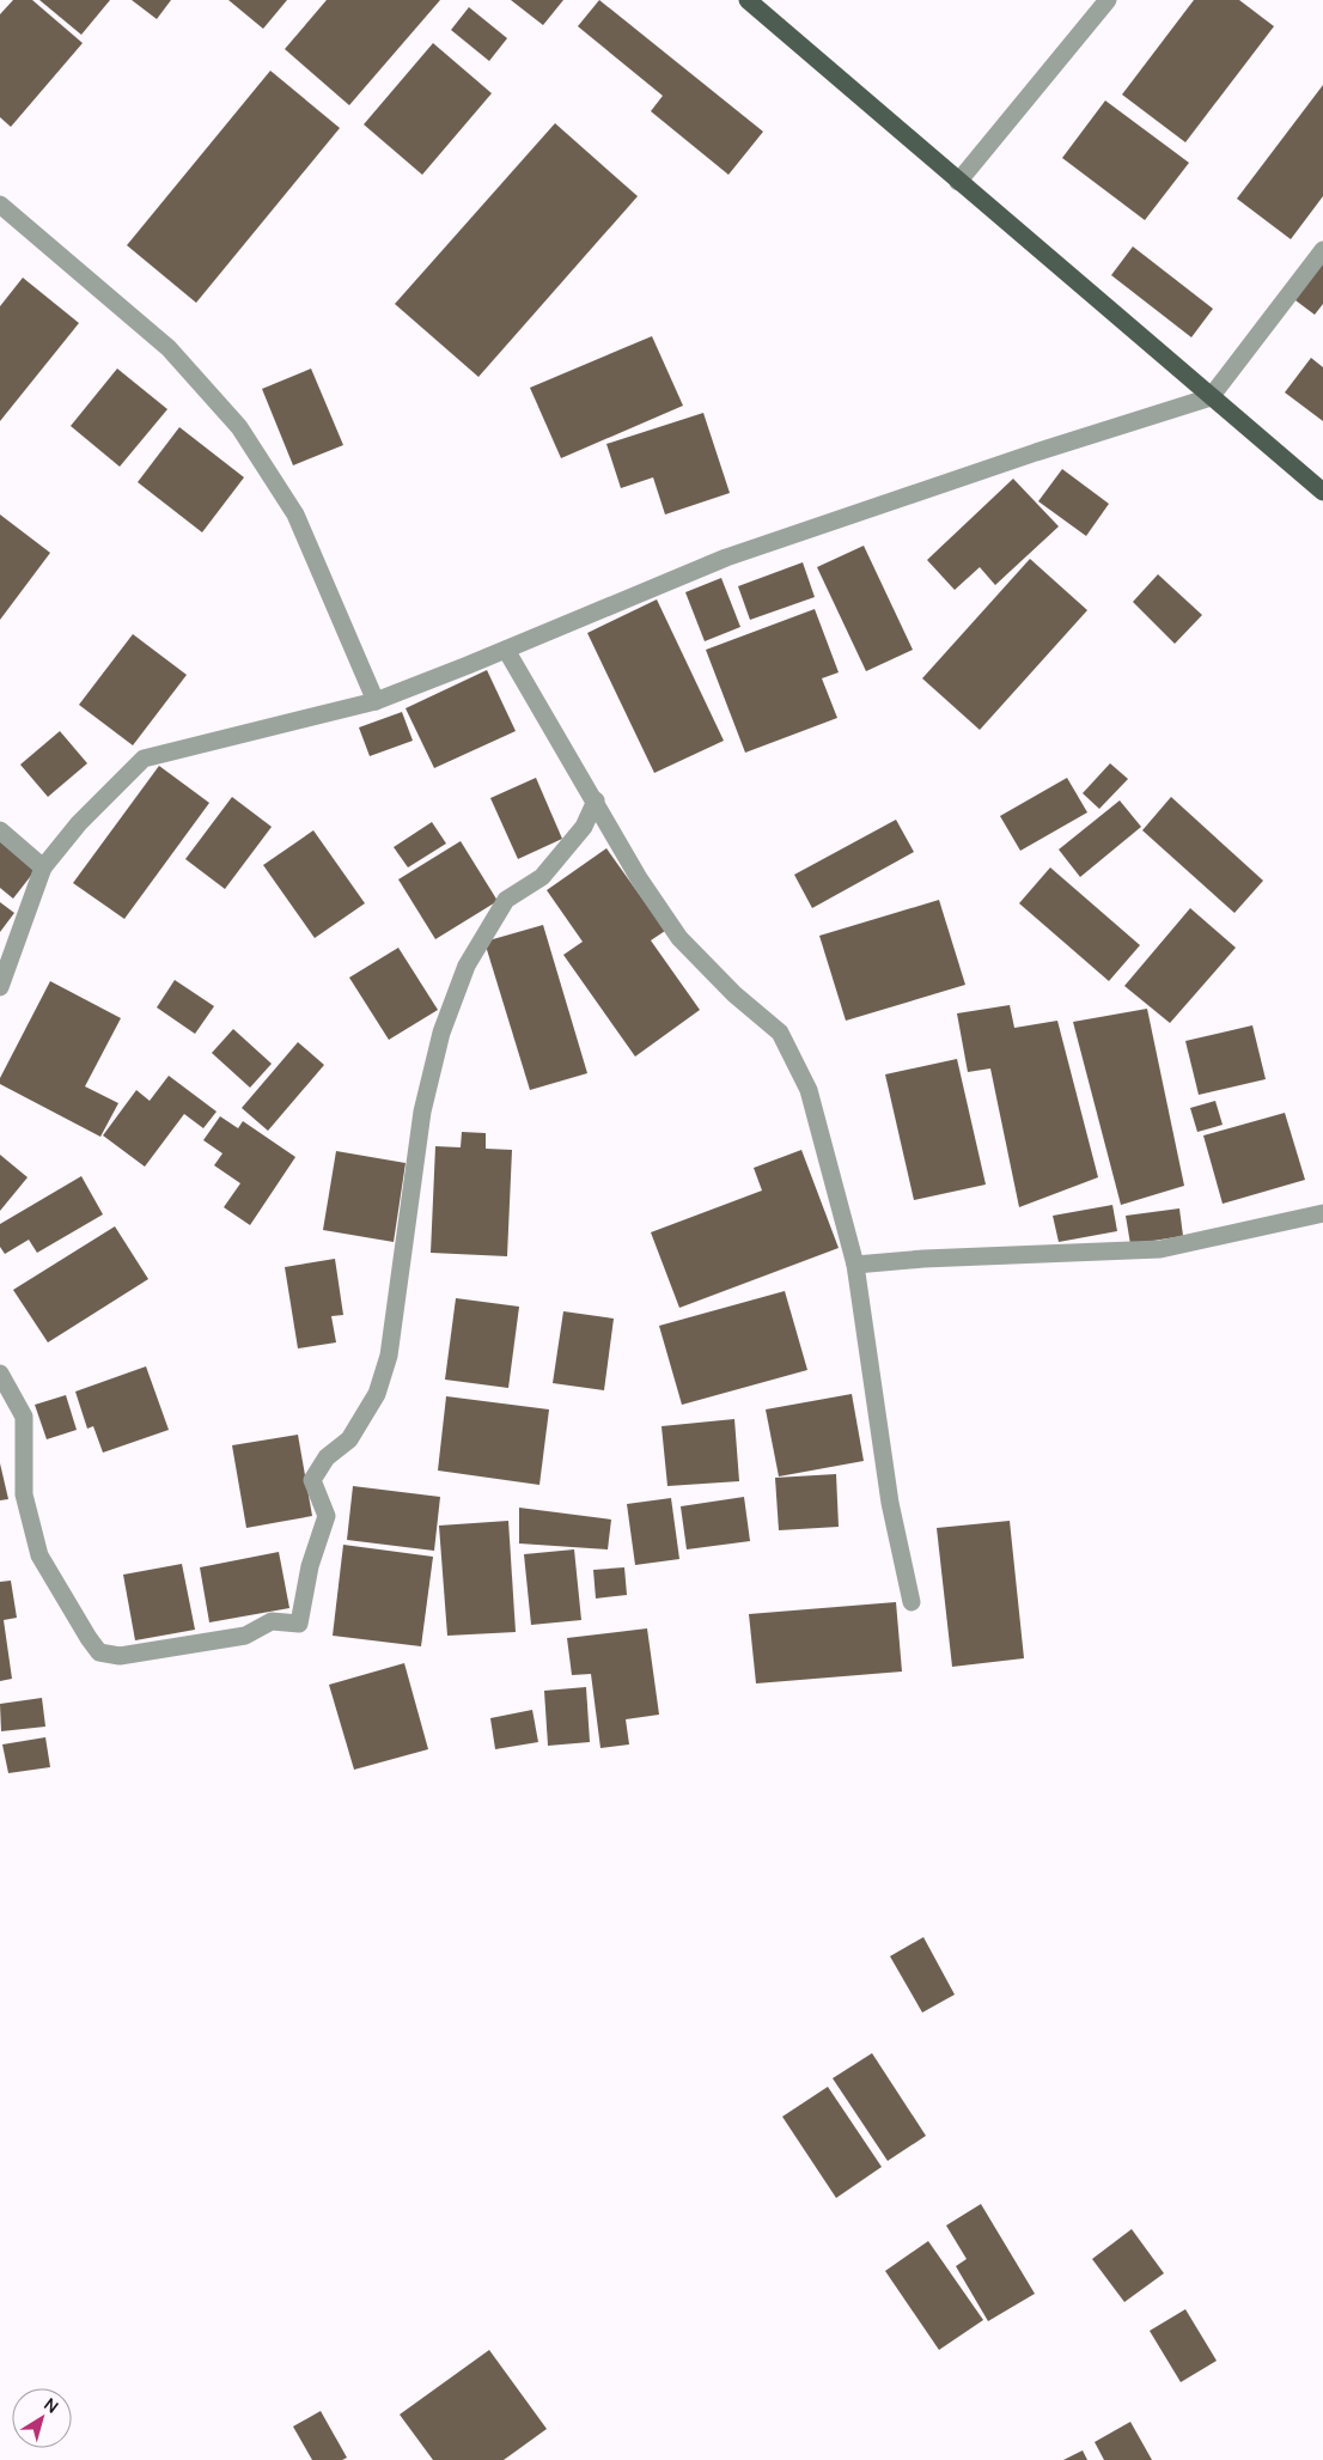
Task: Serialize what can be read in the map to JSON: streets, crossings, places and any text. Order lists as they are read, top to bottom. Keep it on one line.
{"north":"top right"}
